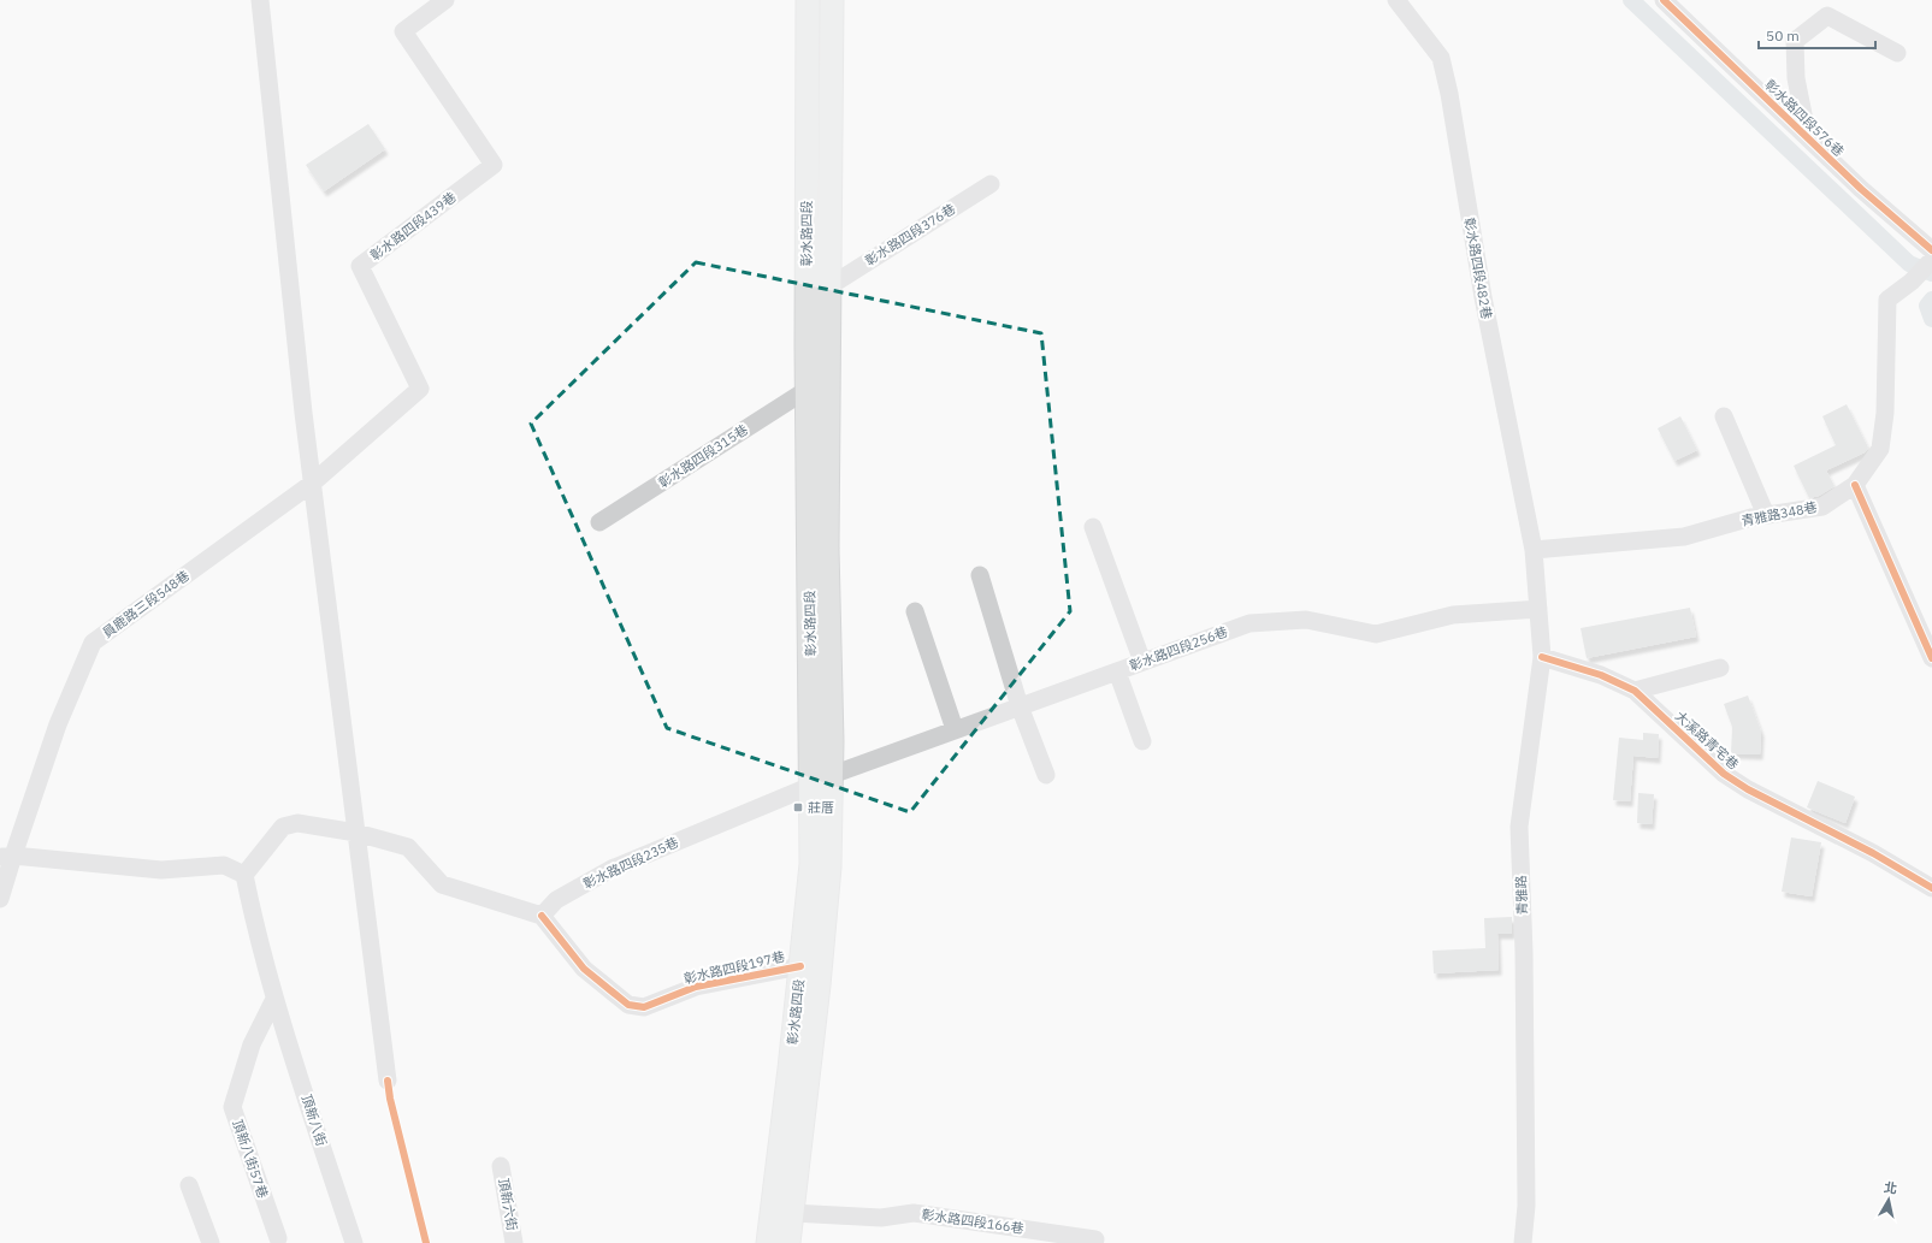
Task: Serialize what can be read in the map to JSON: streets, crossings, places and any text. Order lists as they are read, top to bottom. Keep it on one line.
{"streets":{"main road":["彰水路四段"],"street":["彰水路四段576巷","彰水路四段439巷","彰水路四段376巷","彰水路四段482巷","彰水路四段315巷","青雅路348巷","員鹿路三段548巷","彰水路四段256巷","大溪路青宅巷","彰水路四段235巷","青雅路","彰水路四段197巷","頂新八街","頂新八街57巷","頂新六街","彰水路四段166巷"]},"crossings":[["彰水路四段439巷","員鹿路三段548巷"],["彰水路四段","彰水路四段376巷"],["彰水路四段","彰水路四段315巷"],["彰水路四段","彰水路四段256巷"],["彰水路四段","彰水路四段235巷"],["彰水路四段","彰水路四段197巷"],["彰水路四段","彰水路四段166巷"],["彰水路四段482巷","青雅路348巷"],["彰水路四段482巷","青雅路"],["青雅路348巷","青雅路"],["彰水路四段256巷","彰水路四段235巷"],["彰水路四段256巷","青雅路"],["大溪路青宅巷","青雅路"],["彰水路四段235巷","彰水路四段197巷"],["頂新八街","頂新八街57巷"]],"places":{"transit":["莊厝"]},"scale_bar":"50 m","north":"top"}
